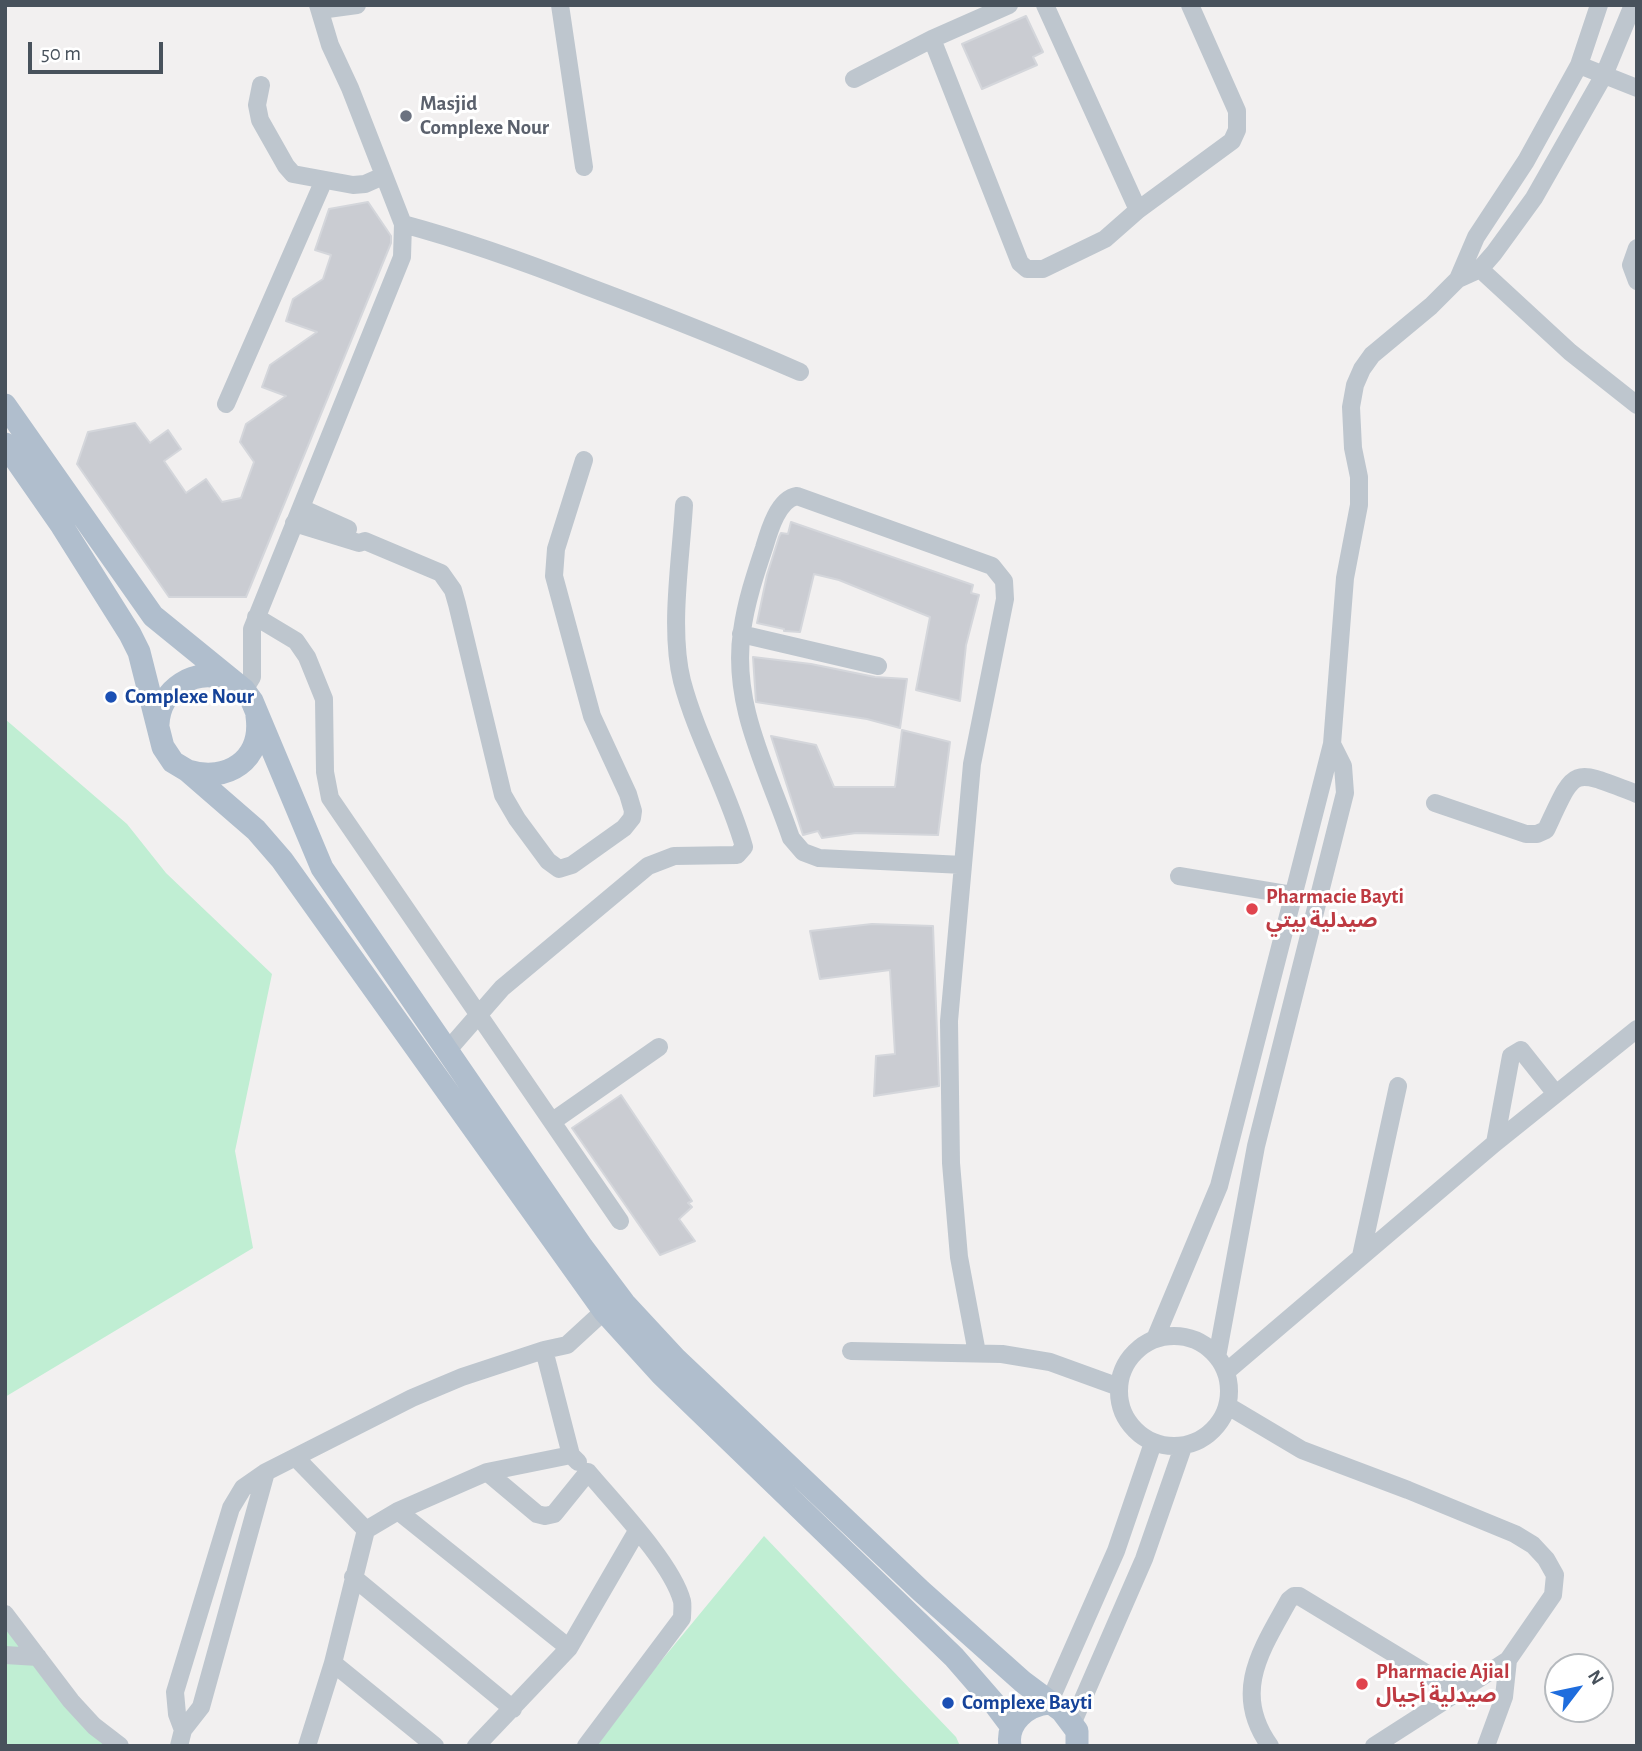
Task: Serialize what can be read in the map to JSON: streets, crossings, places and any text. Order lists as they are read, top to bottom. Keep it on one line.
{"places":["Masjid Complexe Nour","Complexe Nour","Pharmacie Bayti صيدلية بيتي","Pharmacie Ajial صيدلية أجيال","Complexe Bayti"],"scale_bar":"50 m","north":"top right"}
